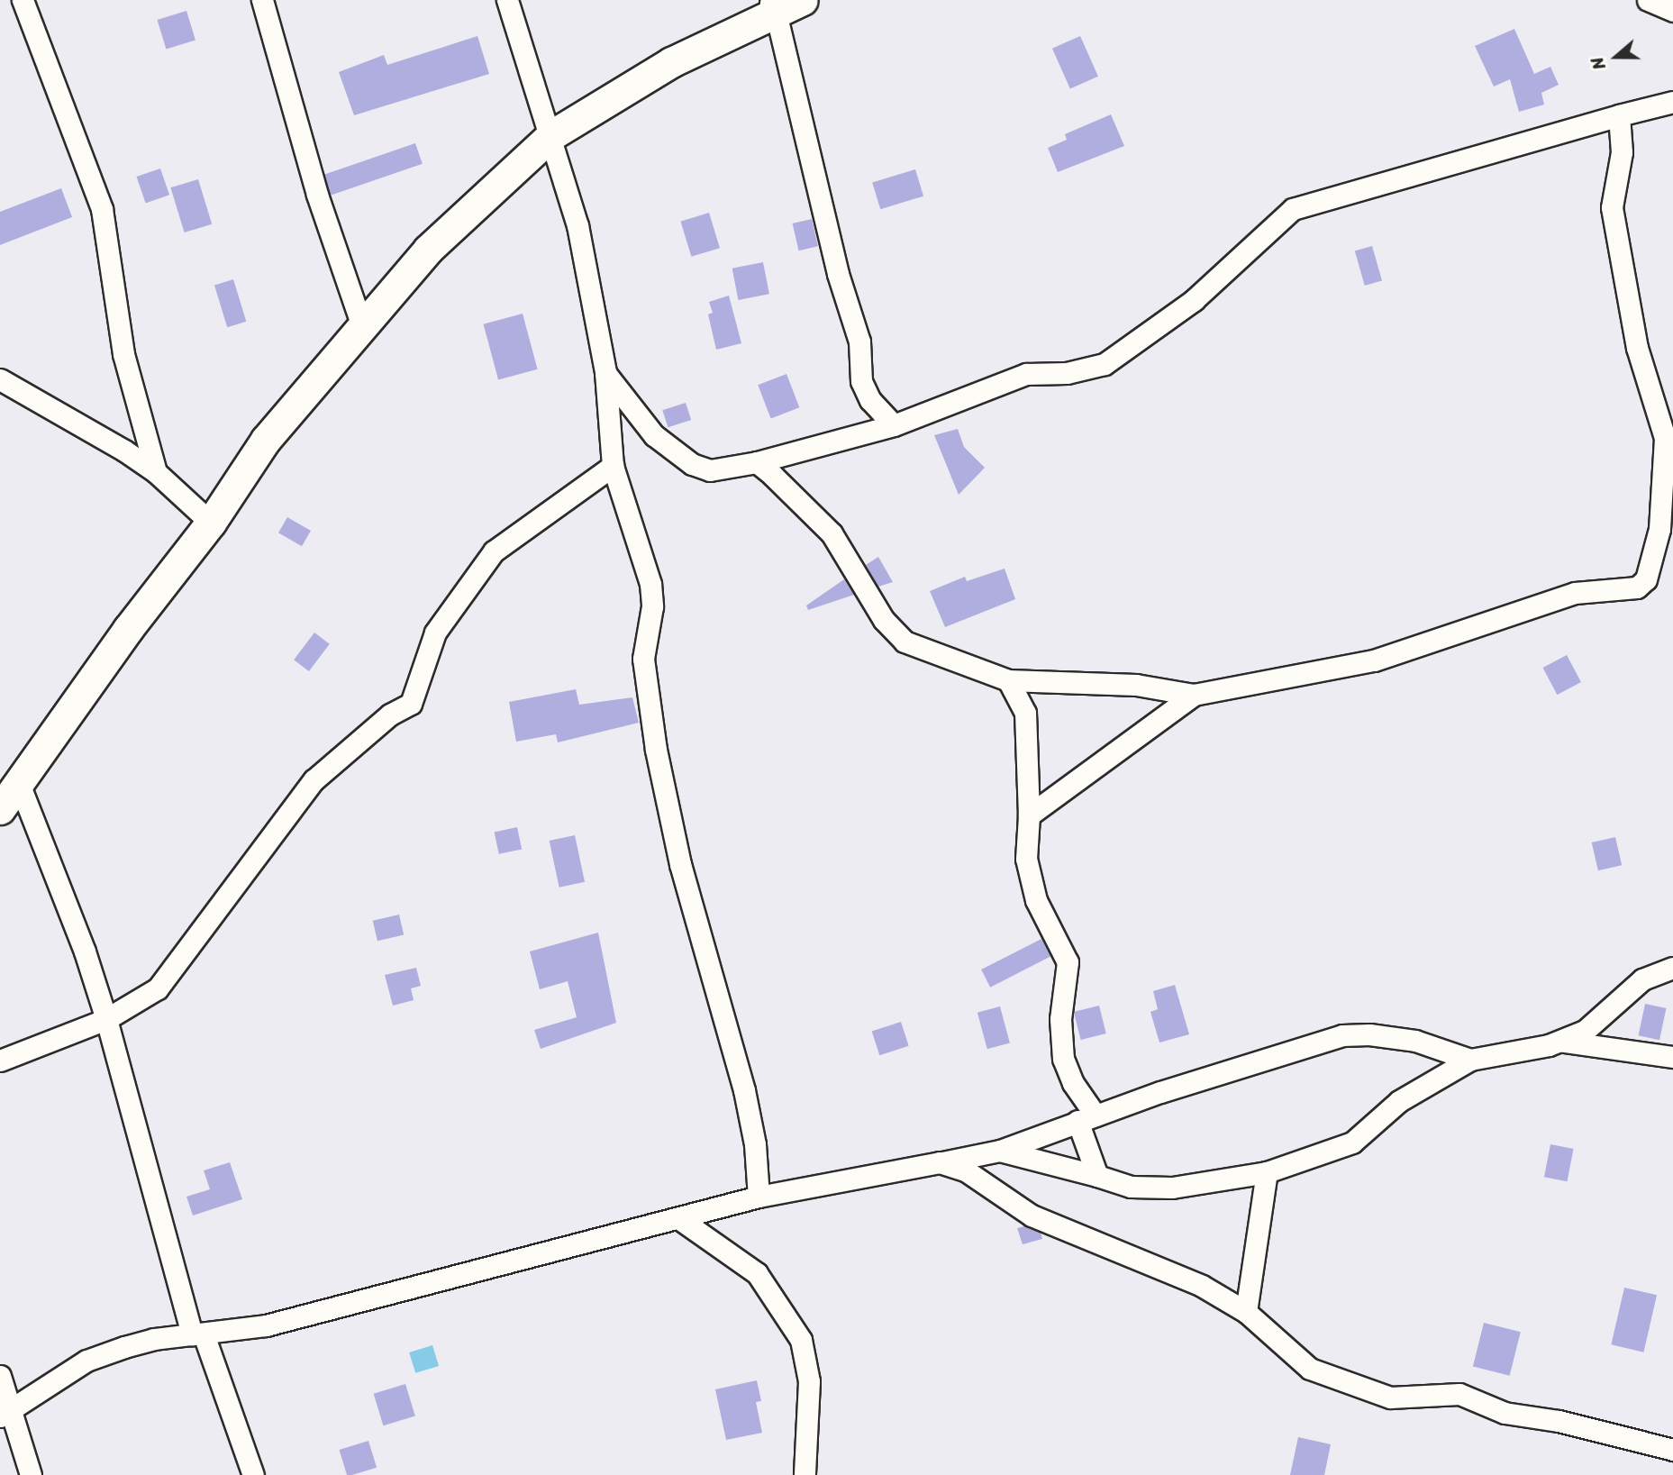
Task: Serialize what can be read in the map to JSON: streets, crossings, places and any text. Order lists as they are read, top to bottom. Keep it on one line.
{"north":"left"}
